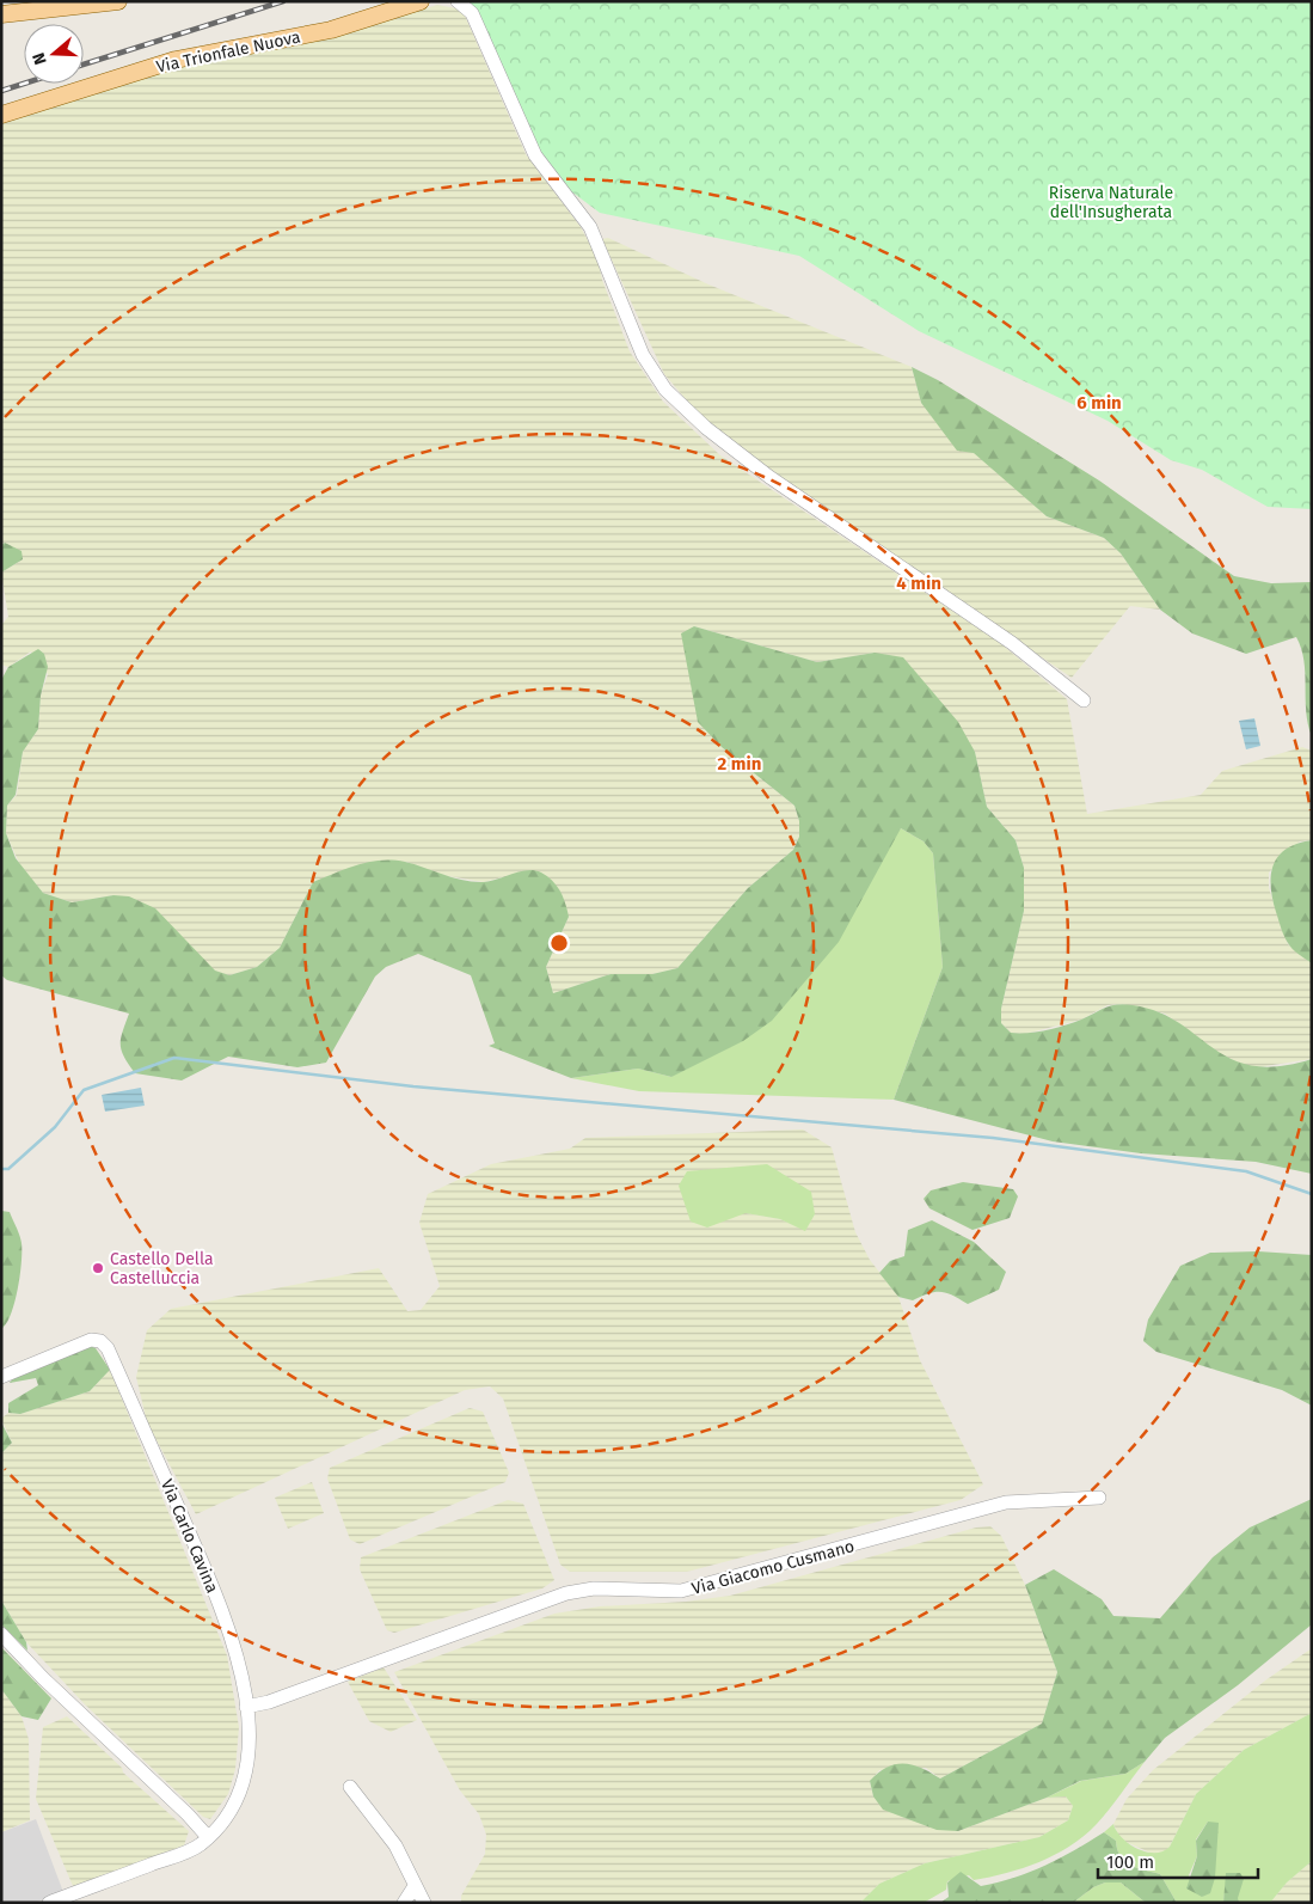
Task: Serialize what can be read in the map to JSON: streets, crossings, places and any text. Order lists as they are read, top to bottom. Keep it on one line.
{"streets":{"main road":["Via Trionfale Nuova"],"street":["Via Carlo Cavina","Via Giacomo Cusmano"]},"crossings":[["Via Carlo Cavina","Via Giacomo Cusmano"]],"parks":["Riserva Naturale dell'Insugherata"],"places":["Castello Della Castelluccia"],"scale_bar":"100 m","north":"left","rings":["6 min","4 min","2 min"]}
